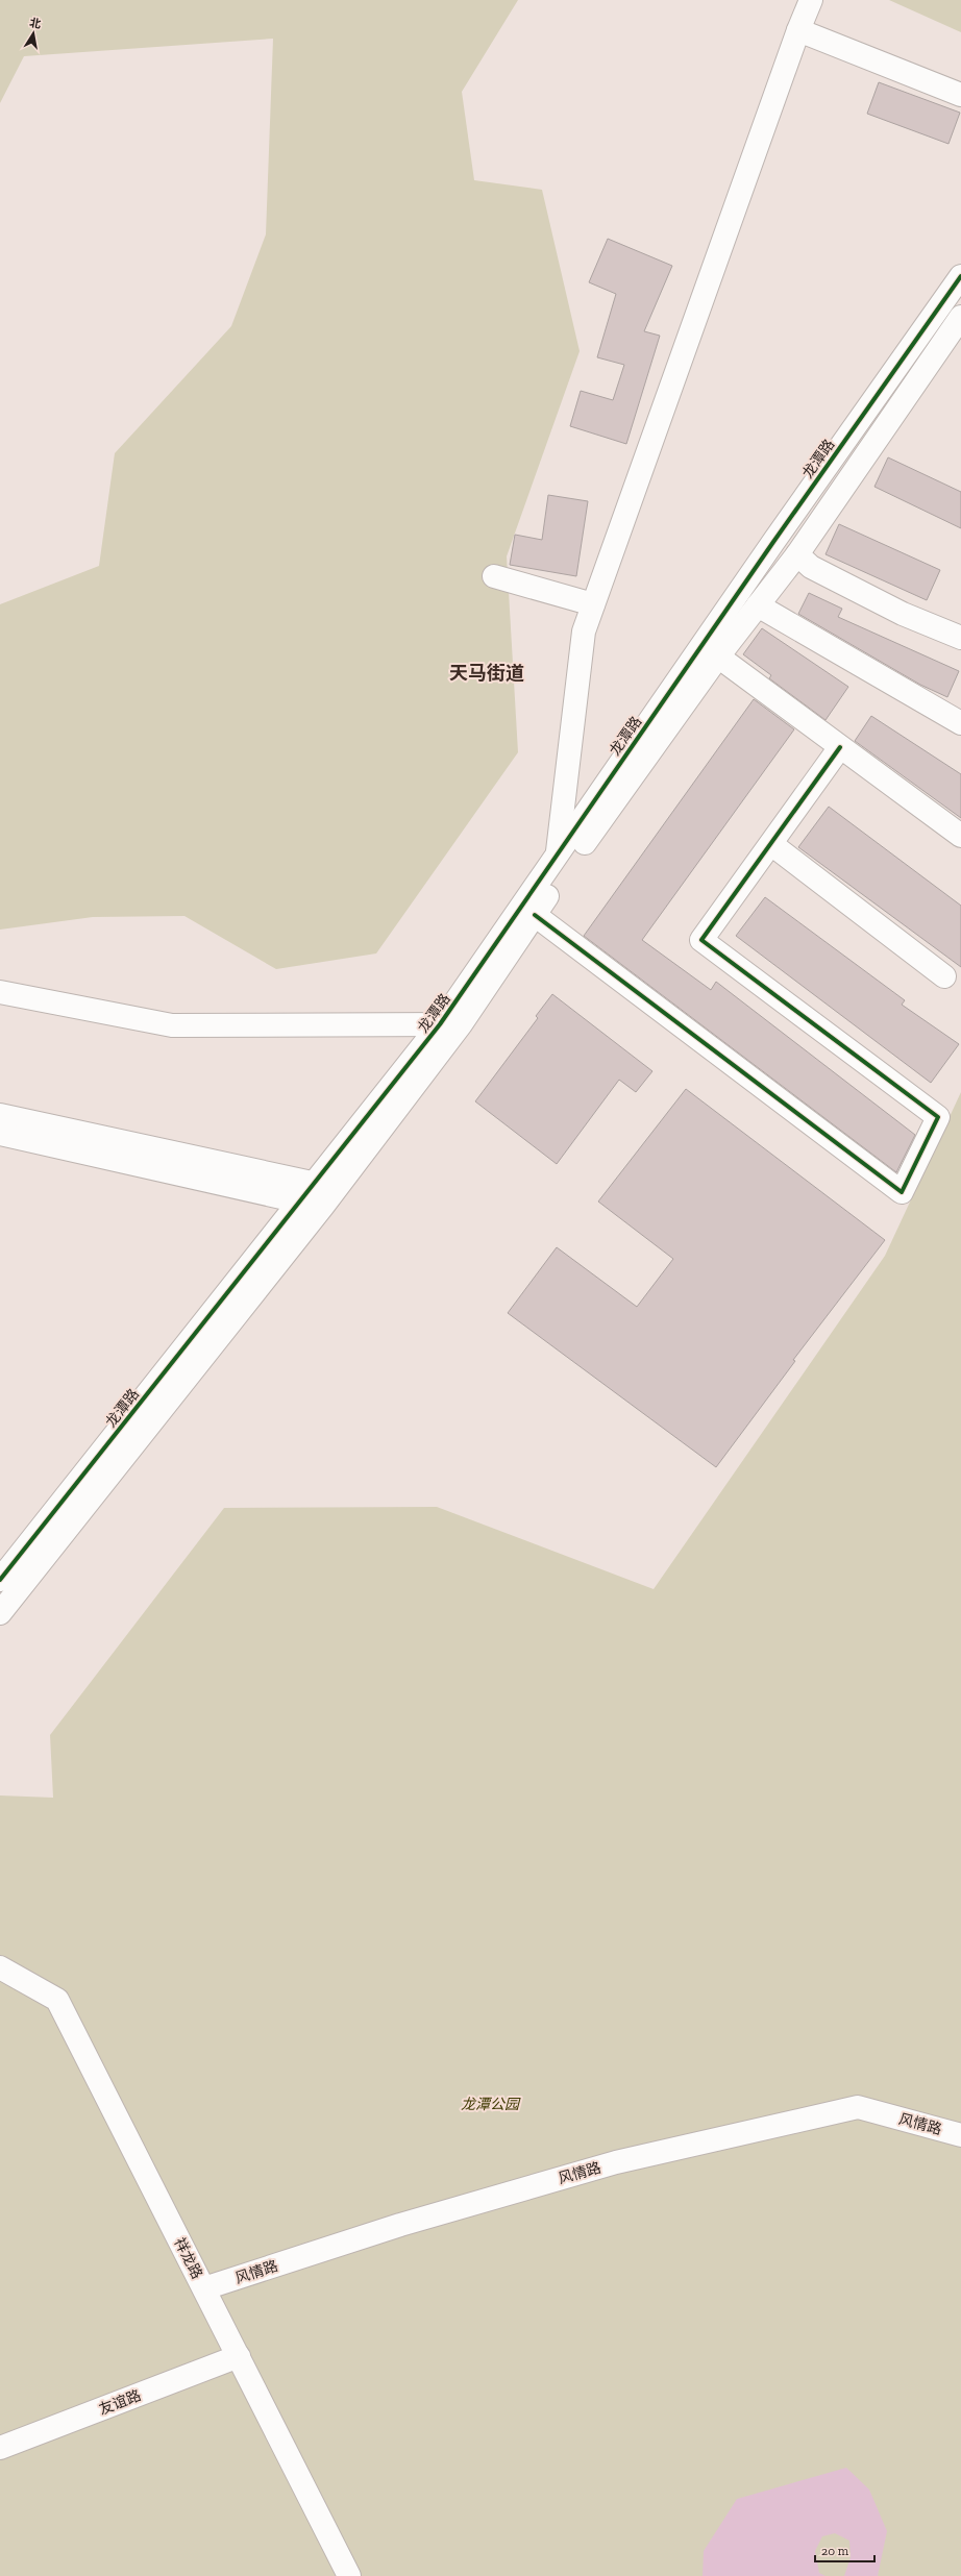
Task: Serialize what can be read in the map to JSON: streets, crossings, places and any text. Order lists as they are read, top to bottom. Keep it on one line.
{"streets":{"street":["龙潭路","风情路","祥龙路","友谊路"]},"crossings":[["风情路","祥龙路"],["祥龙路","友谊路"]],"districts":["天马街道"],"parks":["龙潭公园"],"scale_bar":"20 m","north":"top"}
